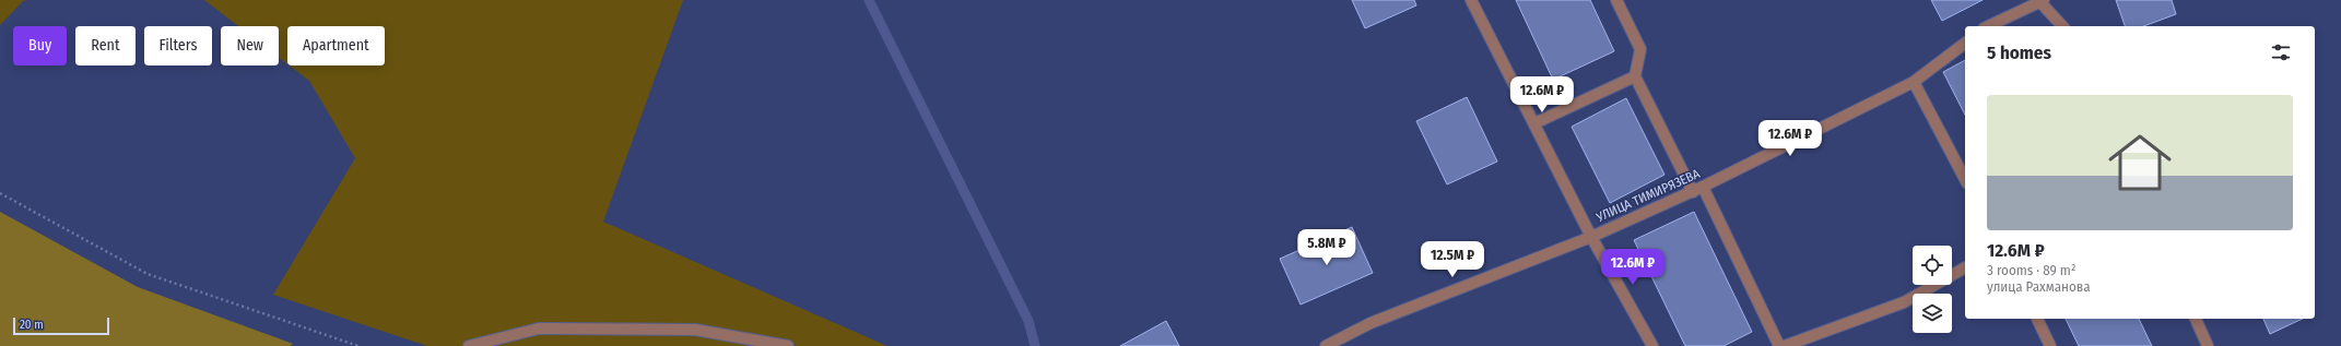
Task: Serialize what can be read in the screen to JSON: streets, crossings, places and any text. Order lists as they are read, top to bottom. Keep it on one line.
{"streets":{"street":["УЛИЦА ТИМИРЯЗЕВА"]},"scale_bar":"20 m","page":{"chip":["Buy","Rent","Filters","New","Apartment"],"heading":"5 homes","price":["12.6M ₽","12.6M ₽","5.8M ₽","12.5M ₽","12.6M ₽"],"list":[{"name":"12.6M ₽","note":"3 rooms · 89 m² · улица Рахманова"}],"scale":"20 m"}}
